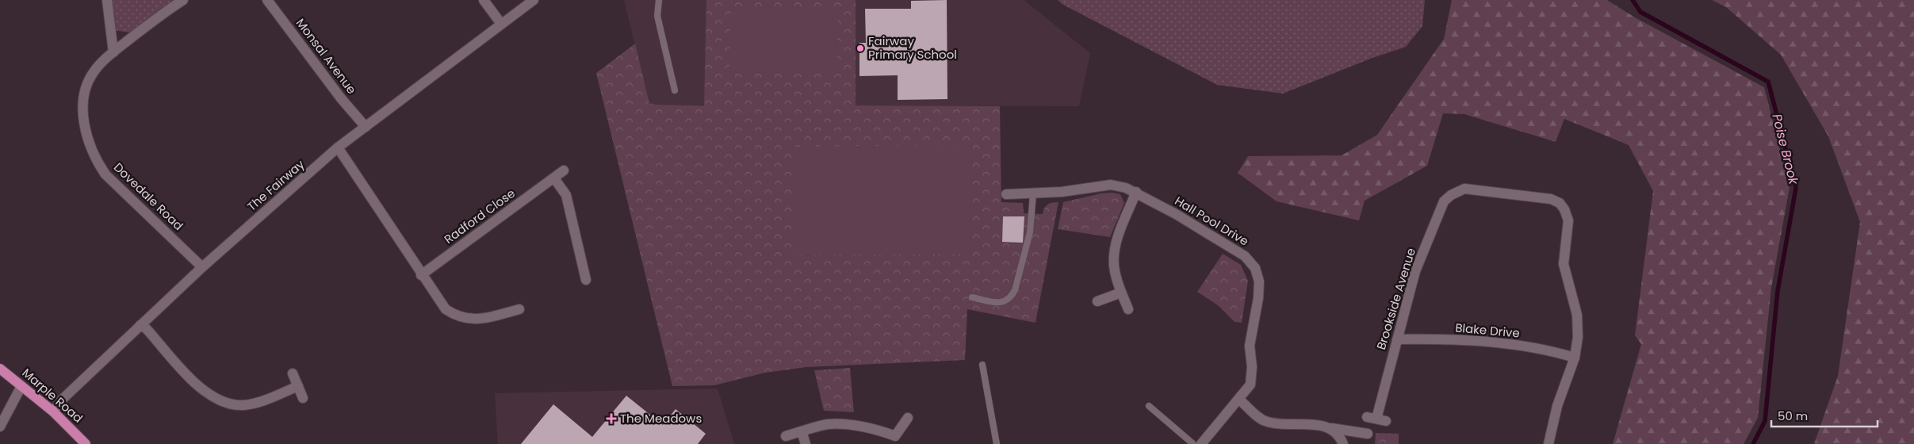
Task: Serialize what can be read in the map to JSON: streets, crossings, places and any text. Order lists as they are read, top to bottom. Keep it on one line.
{"streets":{"main road":["Marple Road"],"street":["Monsal Avenue","The Fairway","Dovedale Road","Radford Close","Hall Pool Drive","Brookside Avenue","Blake Drive"]},"crossings":[["Monsal Avenue","The Fairway"],["The Fairway","Dovedale Road"],["The Fairway","Marple Road"],["Brookside Avenue","Blake Drive"]],"water":["Poise Brook"],"places":{"other":["Fairway Primary School"],"health":["The Meadows"]},"scale_bar":"50 m"}
